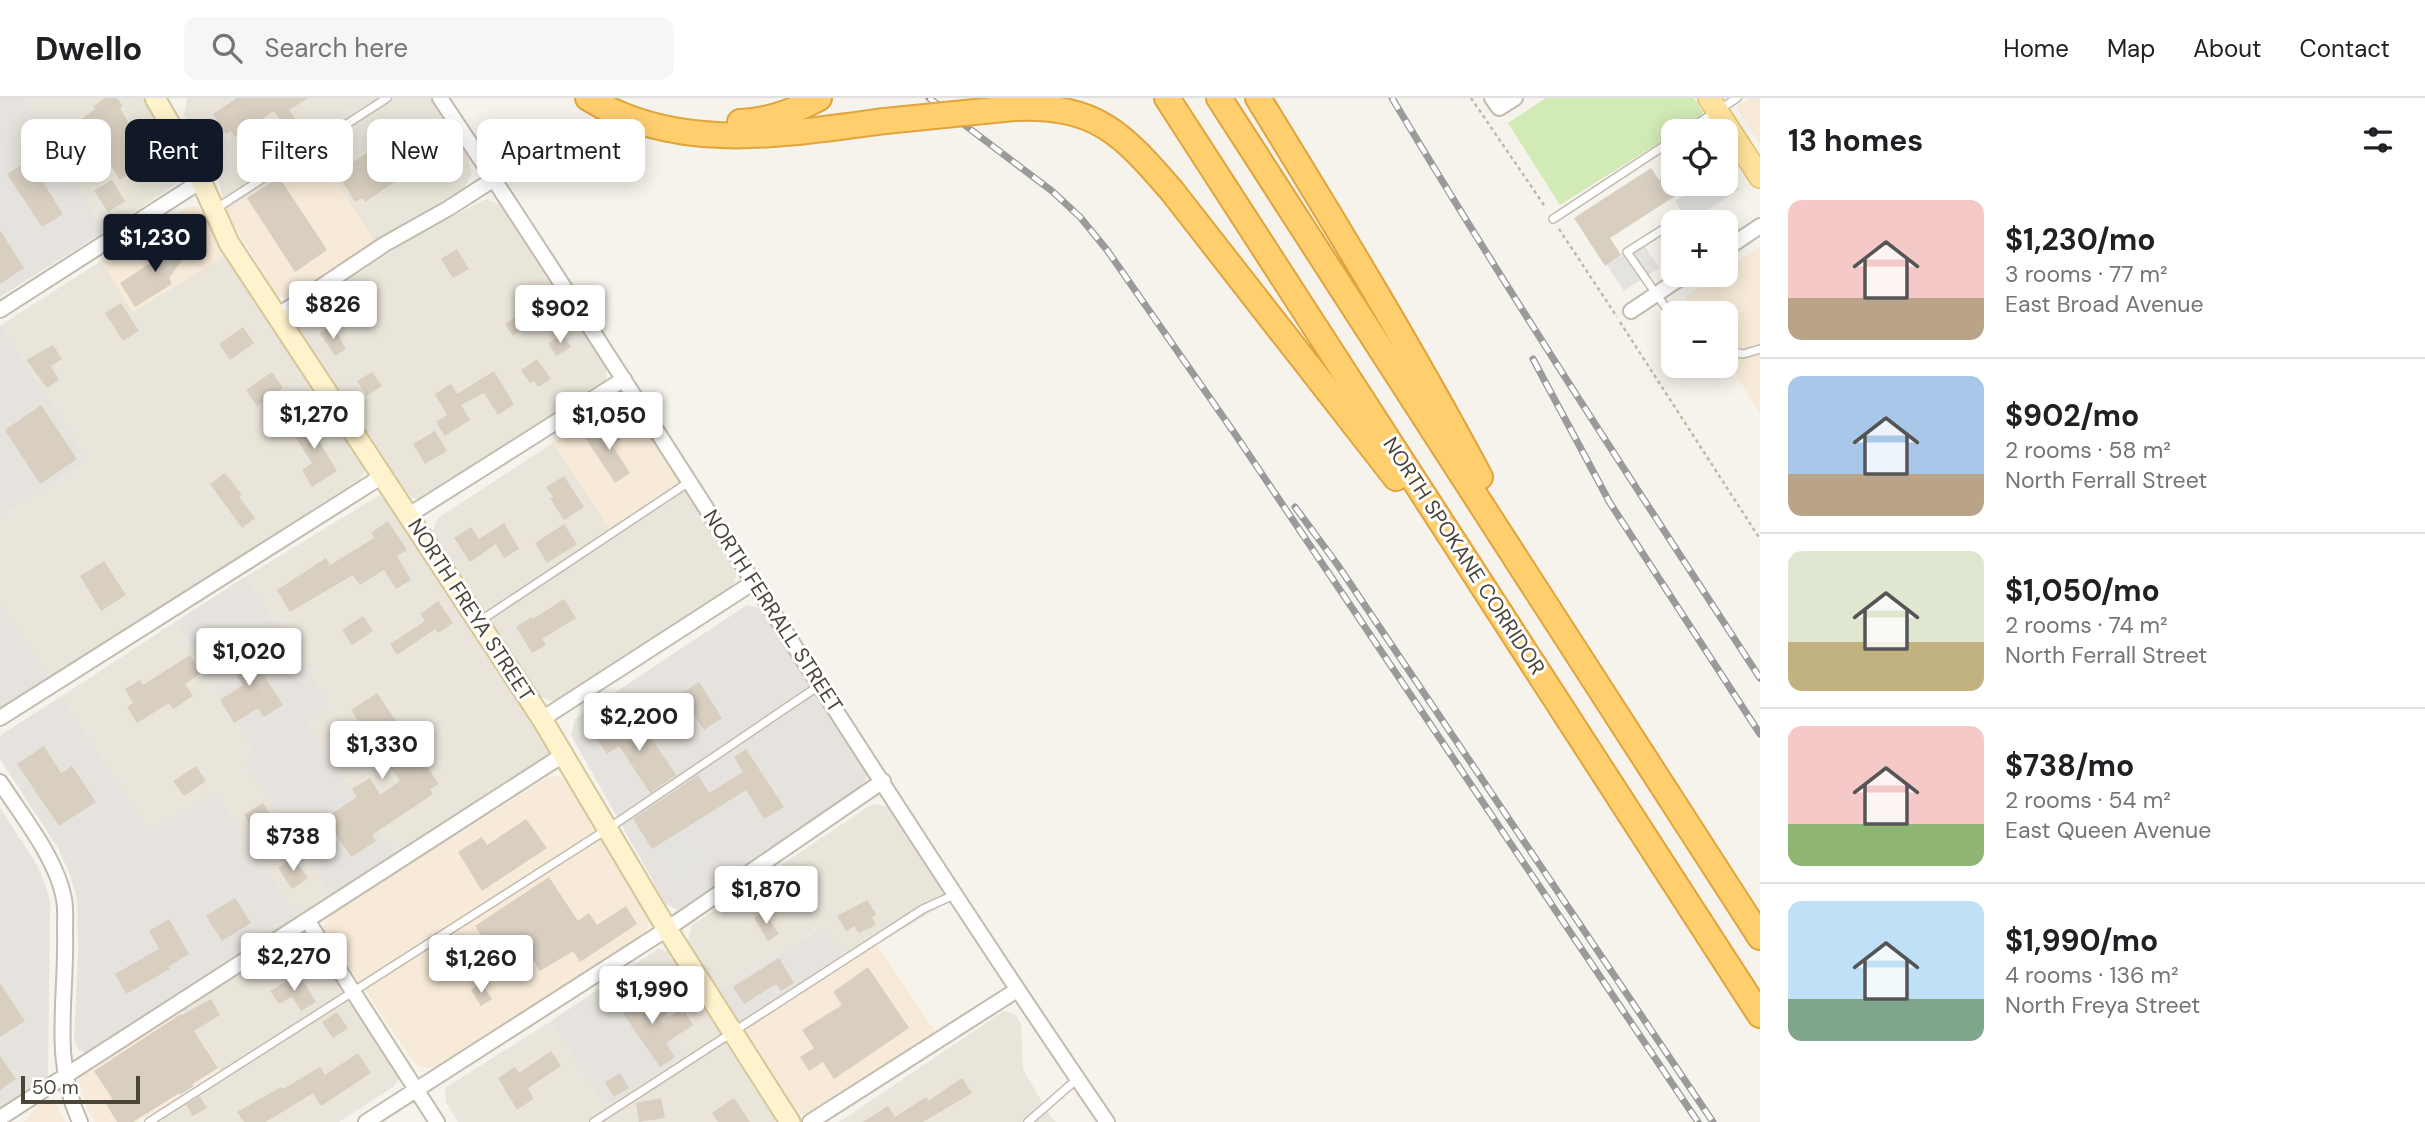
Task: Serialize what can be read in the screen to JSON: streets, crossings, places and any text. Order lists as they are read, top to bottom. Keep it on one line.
{"streets":{"highway":["NORTH SPOKANE CORRIDOR"],"street":["NORTH FREYA STREET","NORTH FERRALL STREET"]},"scale_bar":"50 m","page":{"header":"Dwello","search":"Search here","nav":["Home","Map","About","Contact"],"heading":"13 homes","map_buttons":["+","−"],"chip":["Buy","Rent","Filters","New","Apartment"],"list":[{"name":"$1,230/mo","note":"3 rooms · 77 m² · East Broad Avenue"},{"name":"$902/mo","note":"2 rooms · 58 m² · North Ferrall Street"},{"name":"$1,050/mo","note":"2 rooms · 74 m² · North Ferrall Street"},{"name":"$738/mo","note":"2 rooms · 54 m² · East Queen Avenue"},{"name":"$1,990/mo","note":"4 rooms · 136 m² · North Freya Street"}],"price":["$1,230","$826","$902","$1,270","$1,050","$1,020","$2,200","$1,330","$738","$1,870","$2,270","$1,260","$1,990"],"scale":"50 m"}}
